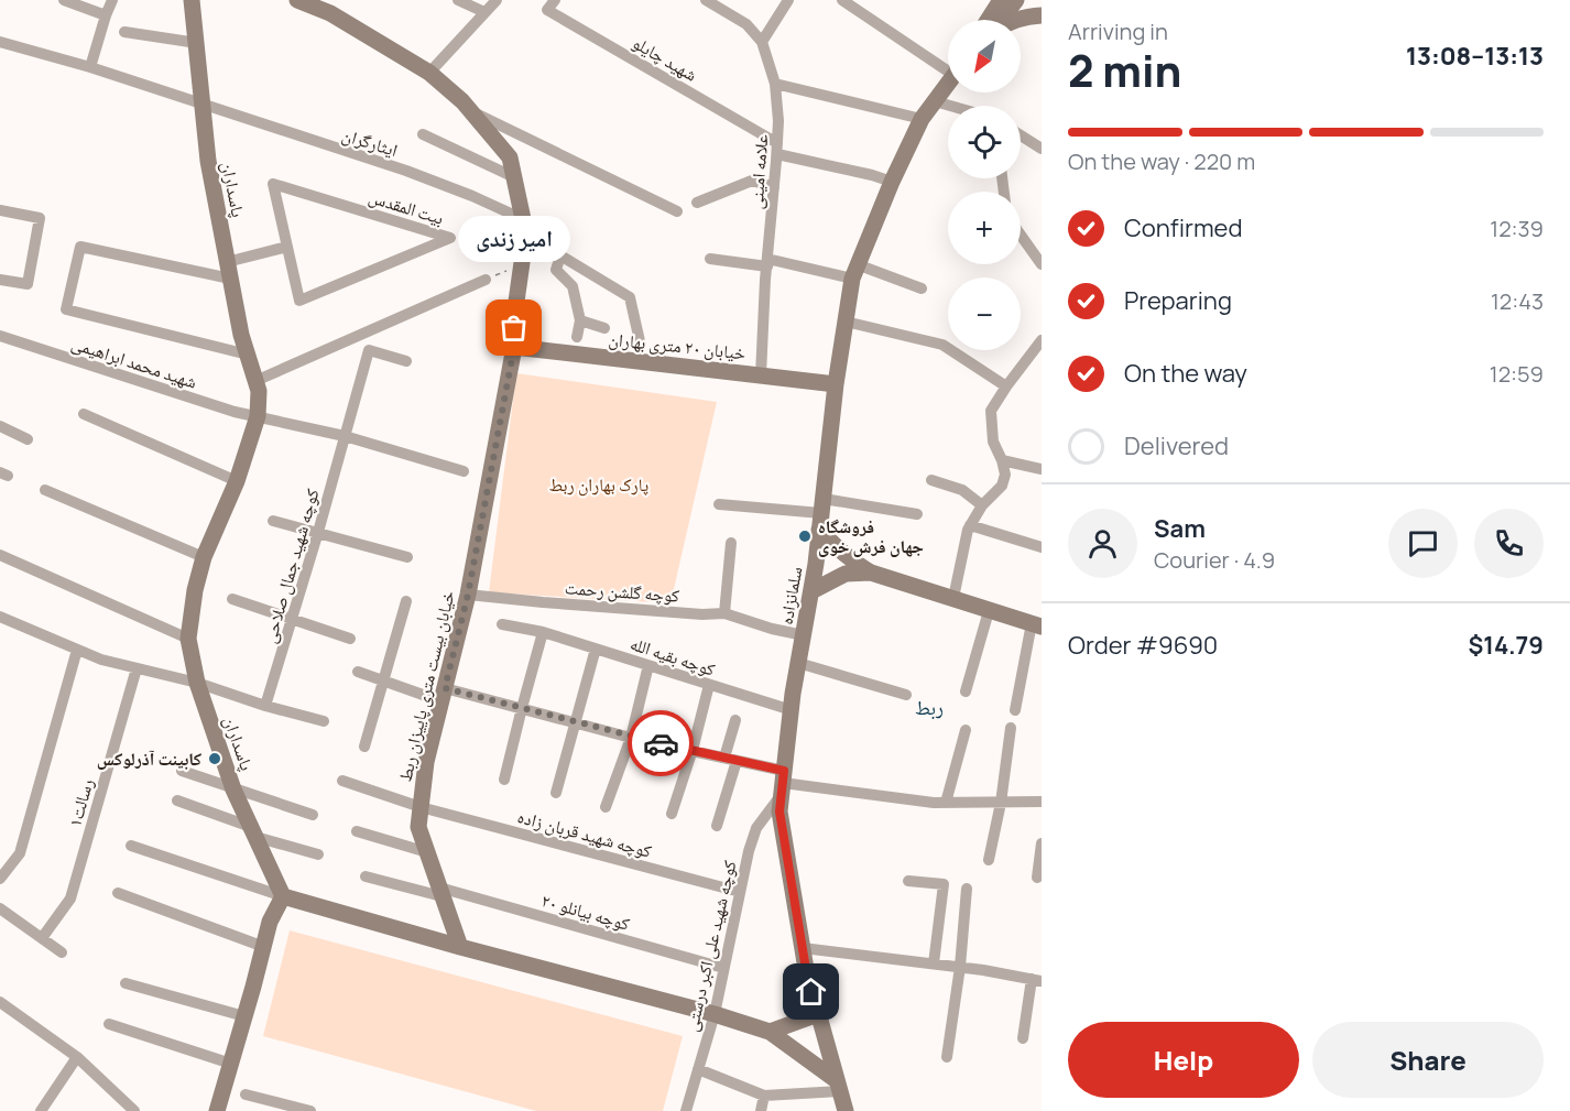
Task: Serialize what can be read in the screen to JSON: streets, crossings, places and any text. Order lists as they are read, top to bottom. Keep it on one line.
{"streets":{"street":["شهید چایلو","ایثارگران","علامه امینی","پاسداران","بیت المقدس","خیابان ۲۰ متری بهاران","شهید محمد ابراهیمی","کوچه شهید جمال صلاحی","کوچه گلشن رحمت","سلمانزاده","کوچه بقیه الله","خیابان بیست متری پاییزان ربط","رسالت۱","کوچه شهید قربان زاده","کوچه بیانلو ۲۰","کوچه شهید علی اکبر درستی"]},"crossings":[["شهید چایلو","علامه امینی"],["ایثارگران","پاسداران"],["ایثارگران","خیابان بیست متری پاییزان ربط"],["علامه امینی","خیابان ۲۰ متری بهاران"],["پاسداران","شهید محمد ابراهیمی"],["خیابان ۲۰ متری بهاران","سلمانزاده"],["خیابان ۲۰ متری بهاران","خیابان بیست متری پاییزان ربط"],["شهید محمد ابراهیمی","کوچه شهید جمال صلاحی"],["کوچه گلشن رحمت","سلمانزاده"],["کوچه گلشن رحمت","خیابان بیست متری پاییزان ربط"],["سلمانزاده","کوچه بقیه الله"],["سلمانزاده","کوچه شهید علی اکبر درستی"],["خیابان بیست متری پاییزان ربط","کوچه شهید قربان زاده"],["خیابان بیست متری پاییزان ربط","کوچه بیانلو ۲۰"],["کوچه شهید قربان زاده","کوچه شهید علی اکبر درستی"],["کوچه بیانلو ۲۰","کوچه شهید علی اکبر درستی"]],"districts":["ربط"],"parks":["پارک بهاران ربط"],"places":["امیر زندی","فروشگاه جهان فرش خوی","کابینت آذرلوکس"],"north":"bottom left","page":{"heading":["2 min","Arriving in","13:08–13:13"],"panel":["Sam","Courier · 4.9","Order #9690","$14.79"],"map_buttons":["+","−"],"bar":"On the way · 220 m","list":[["Confirmed","12:39"],["Preparing","12:43"],["On the way","12:59"],"Delivered"],"bubble":"امیر زندی","buttons":["Help","Share"]}}
